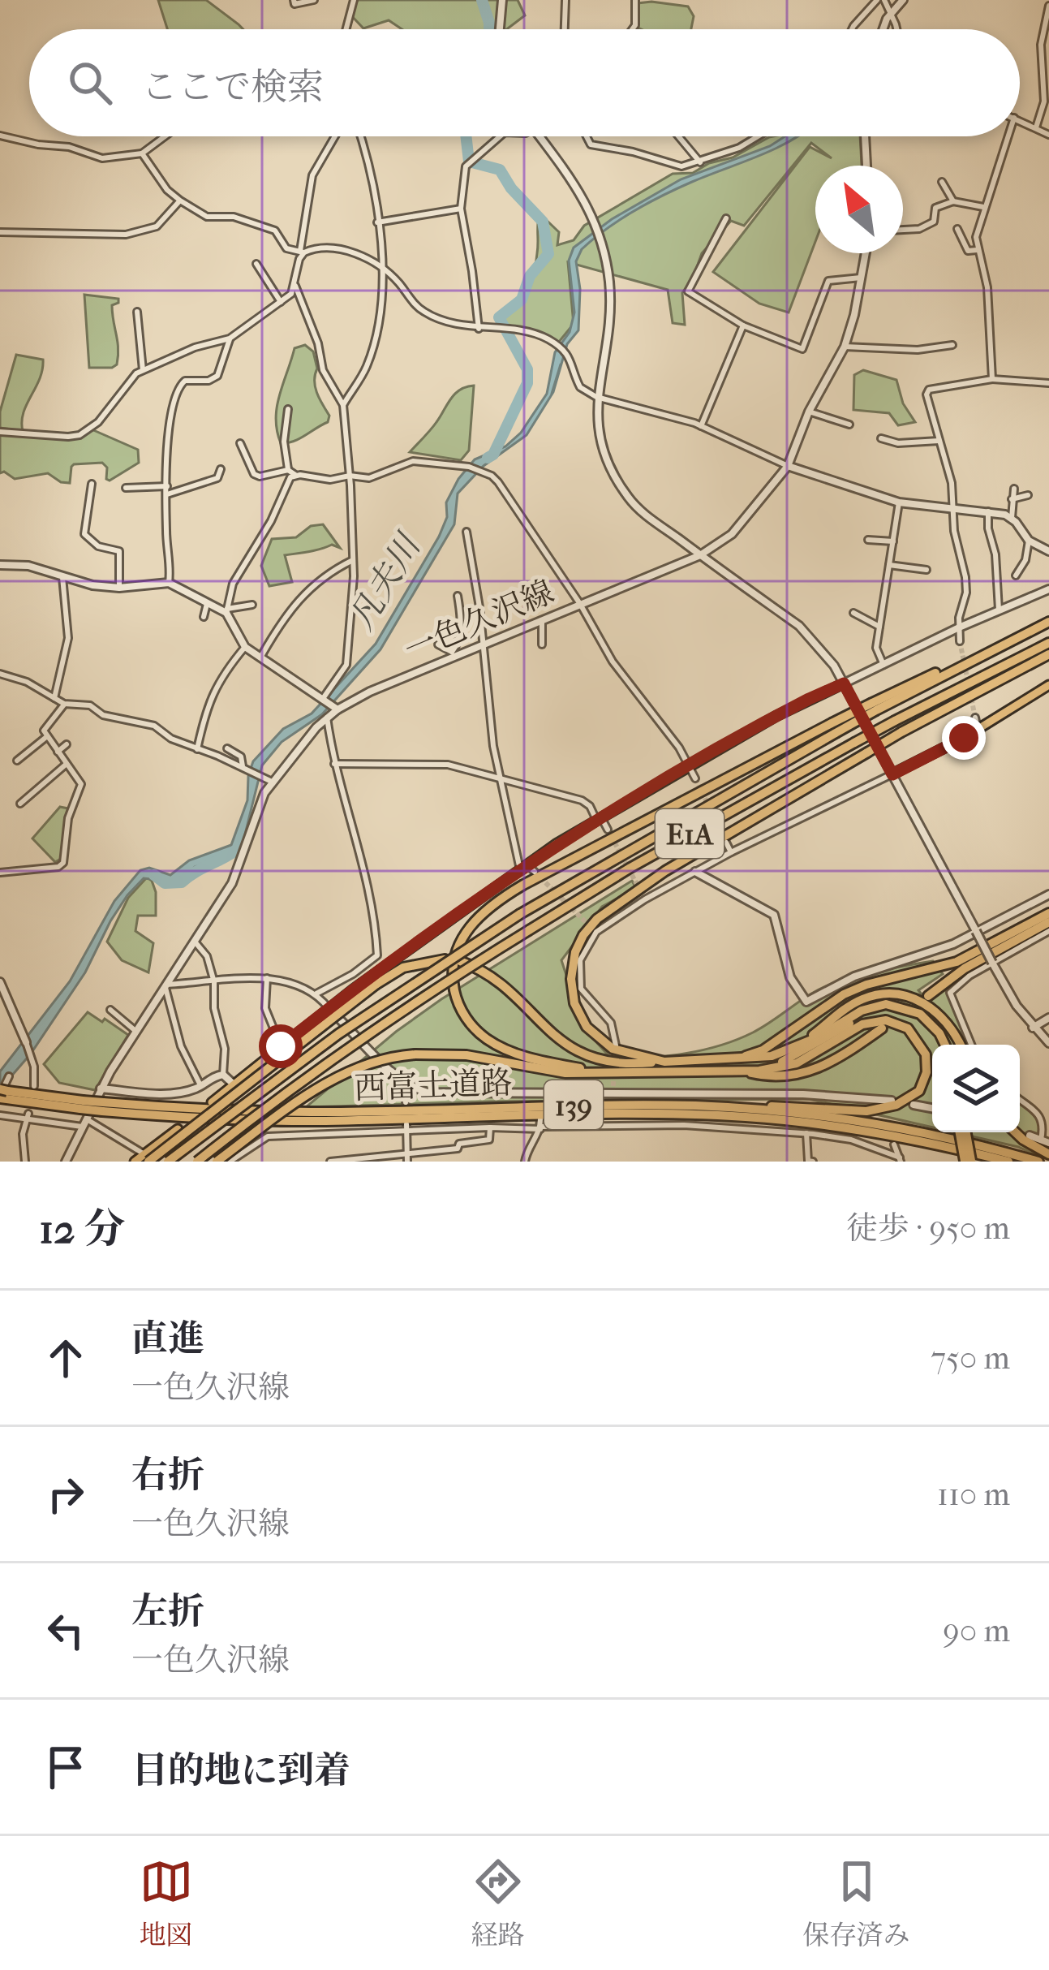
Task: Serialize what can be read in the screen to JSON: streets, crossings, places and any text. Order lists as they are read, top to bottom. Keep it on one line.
{"streets":{"highway":["E1A","西富士道路","139"],"street":["一色久沢線"]},"water":["凡夫川"],"north":"top left","page":{"search":"ここで検索","heading":["12 分","徒歩 · 950 m"],"list":[["直進","一色久沢線","750 m"],["右折","一色久沢線","110 m"],["左折","一色久沢線","90 m"],"目的地に到着"],"nav":["地図","経路","保存済み"]}}
